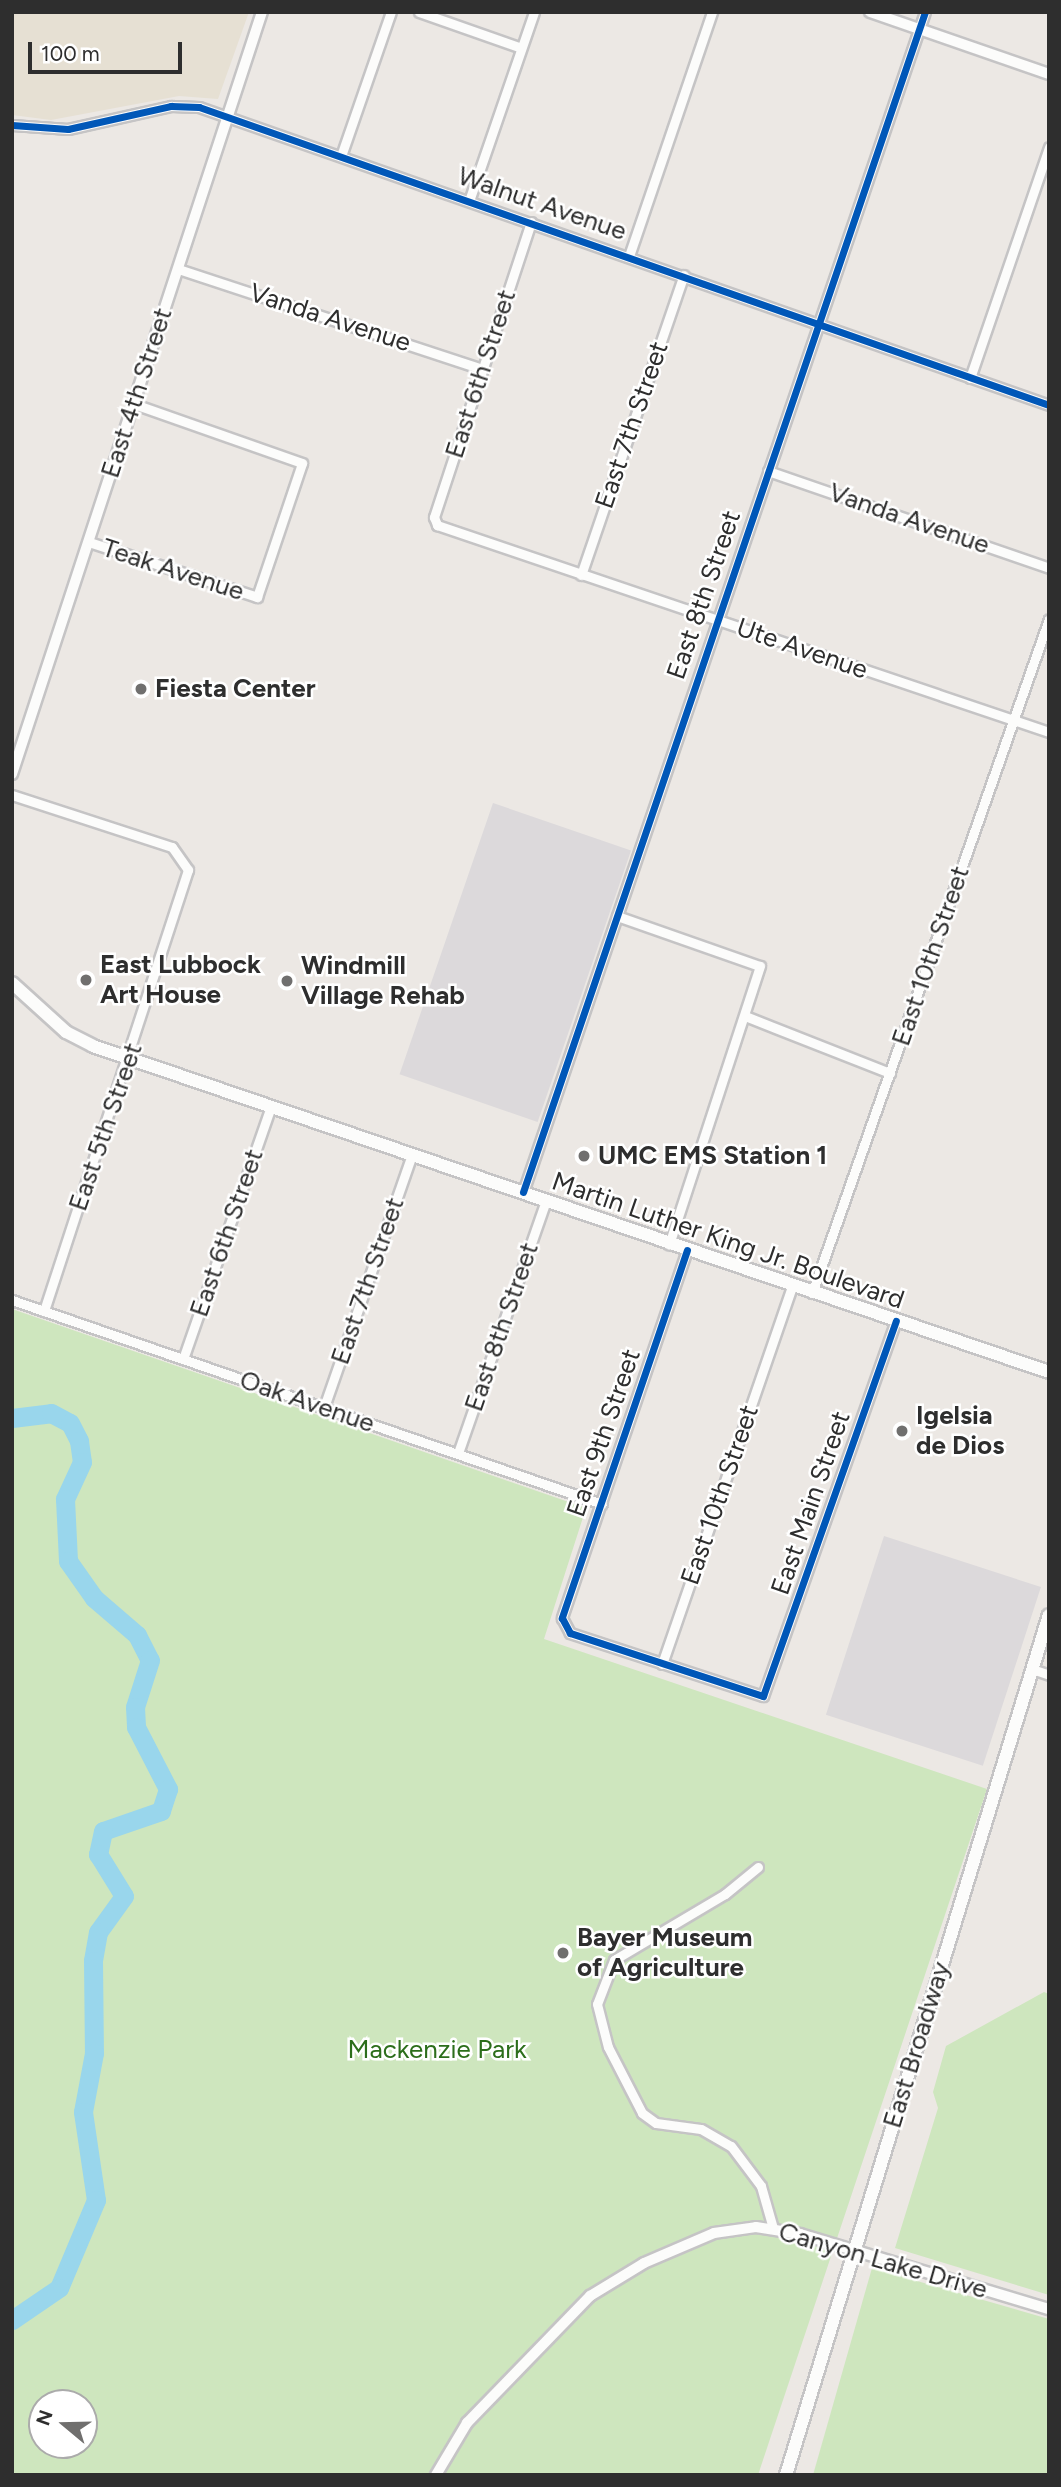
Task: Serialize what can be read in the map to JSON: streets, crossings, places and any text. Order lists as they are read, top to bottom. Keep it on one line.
{"streets":{"main road":["Martin Luther King Jr. Boulevard","East Broadway"],"street":["Walnut Avenue","Vanda Avenue","East 6th Street","East 4th Street","East 7th Street","Teak Avenue","East 8th Street","Ute Avenue","East 10th Street","East 5th Street","Oak Avenue","East 9th Street","East Main Street","Canyon Lake Drive"]},"crossings":[["Walnut Avenue","East 6th Street"],["Walnut Avenue","East 4th Street"],["Walnut Avenue","East 7th Street"],["Walnut Avenue","East 8th Street"],["Vanda Avenue","East 6th Street"],["Vanda Avenue","East 4th Street"],["Vanda Avenue","East 8th Street"],["East 6th Street","Ute Avenue"],["East 6th Street","Martin Luther King Jr. Boulevard"],["East 6th Street","Oak Avenue"],["East 4th Street","Teak Avenue"],["East 7th Street","Ute Avenue"],["East 7th Street","Martin Luther King Jr. Boulevard"],["East 7th Street","Oak Avenue"],["East 8th Street","Ute Avenue"],["East 8th Street","Martin Luther King Jr. Boulevard"],["East 8th Street","Oak Avenue"],["Ute Avenue","East 10th Street"],["East 10th Street","Martin Luther King Jr. Boulevard"],["East 10th Street","East 9th Street"],["East 10th Street","East Main Street"],["East 5th Street","Martin Luther King Jr. Boulevard"],["East 5th Street","Oak Avenue"],["Martin Luther King Jr. Boulevard","East 9th Street"],["Martin Luther King Jr. Boulevard","East Main Street"],["Oak Avenue","East 9th Street"],["East 9th Street","East Main Street"],["East Broadway","Canyon Lake Drive"]],"parks":["Mackenzie Park"],"places":["Fiesta Center","East Lubbock Art House","Windmill Village Rehab","UMC EMS Station 1","Igelsia de Dios","Bayer Museum of Agriculture"],"scale_bar":"100 m","north":"left"}
